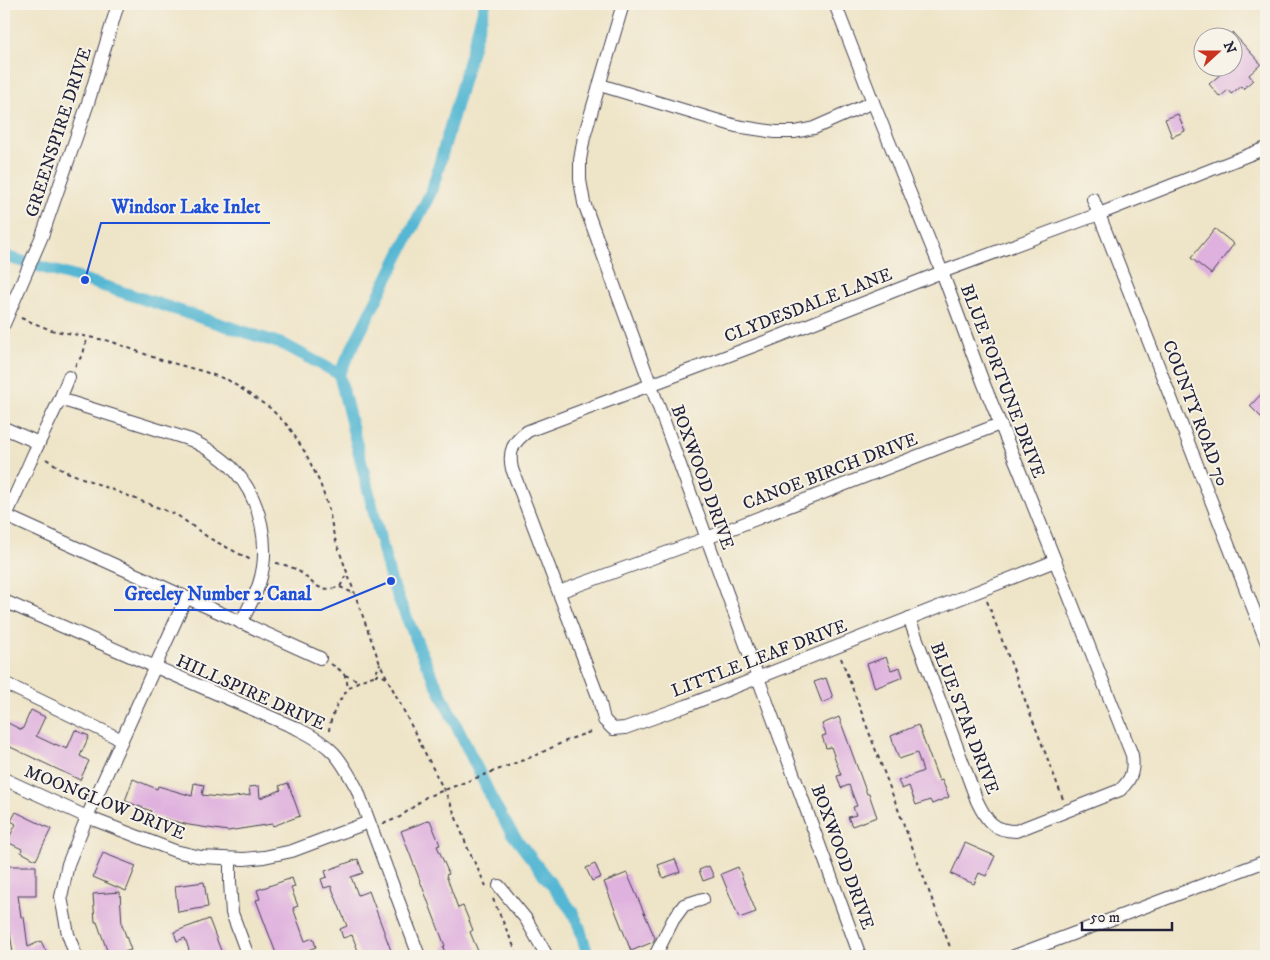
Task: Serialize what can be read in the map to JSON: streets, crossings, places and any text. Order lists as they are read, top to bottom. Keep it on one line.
{"streets":{"street":["GREENSPIRE DRIVE","CLYDESDALE LANE","BLUE FORTUNE DRIVE","COUNTY ROAD 70","CANOE BIRCH DRIVE","BOXWOOD DRIVE","LITTLE LEAF DRIVE","HILLSPIRE DRIVE","BLUE STAR DRIVE","MOONGLOW DRIVE"]},"crossings":[["CLYDESDALE LANE","BLUE FORTUNE DRIVE"],["CLYDESDALE LANE","COUNTY ROAD 70"],["CLYDESDALE LANE","CANOE BIRCH DRIVE"],["CLYDESDALE LANE","BOXWOOD DRIVE"],["CLYDESDALE LANE","LITTLE LEAF DRIVE"],["BLUE FORTUNE DRIVE","CANOE BIRCH DRIVE"],["BLUE FORTUNE DRIVE","LITTLE LEAF DRIVE"],["BLUE FORTUNE DRIVE","BLUE STAR DRIVE"],["CANOE BIRCH DRIVE","BOXWOOD DRIVE"],["CANOE BIRCH DRIVE","LITTLE LEAF DRIVE"],["BOXWOOD DRIVE","LITTLE LEAF DRIVE"],["LITTLE LEAF DRIVE","BLUE STAR DRIVE"],["HILLSPIRE DRIVE","MOONGLOW DRIVE"]],"places":["Windsor Lake Inlet","Greeley Number 2 Canal"],"scale_bar":"50 m","north":"right"}
